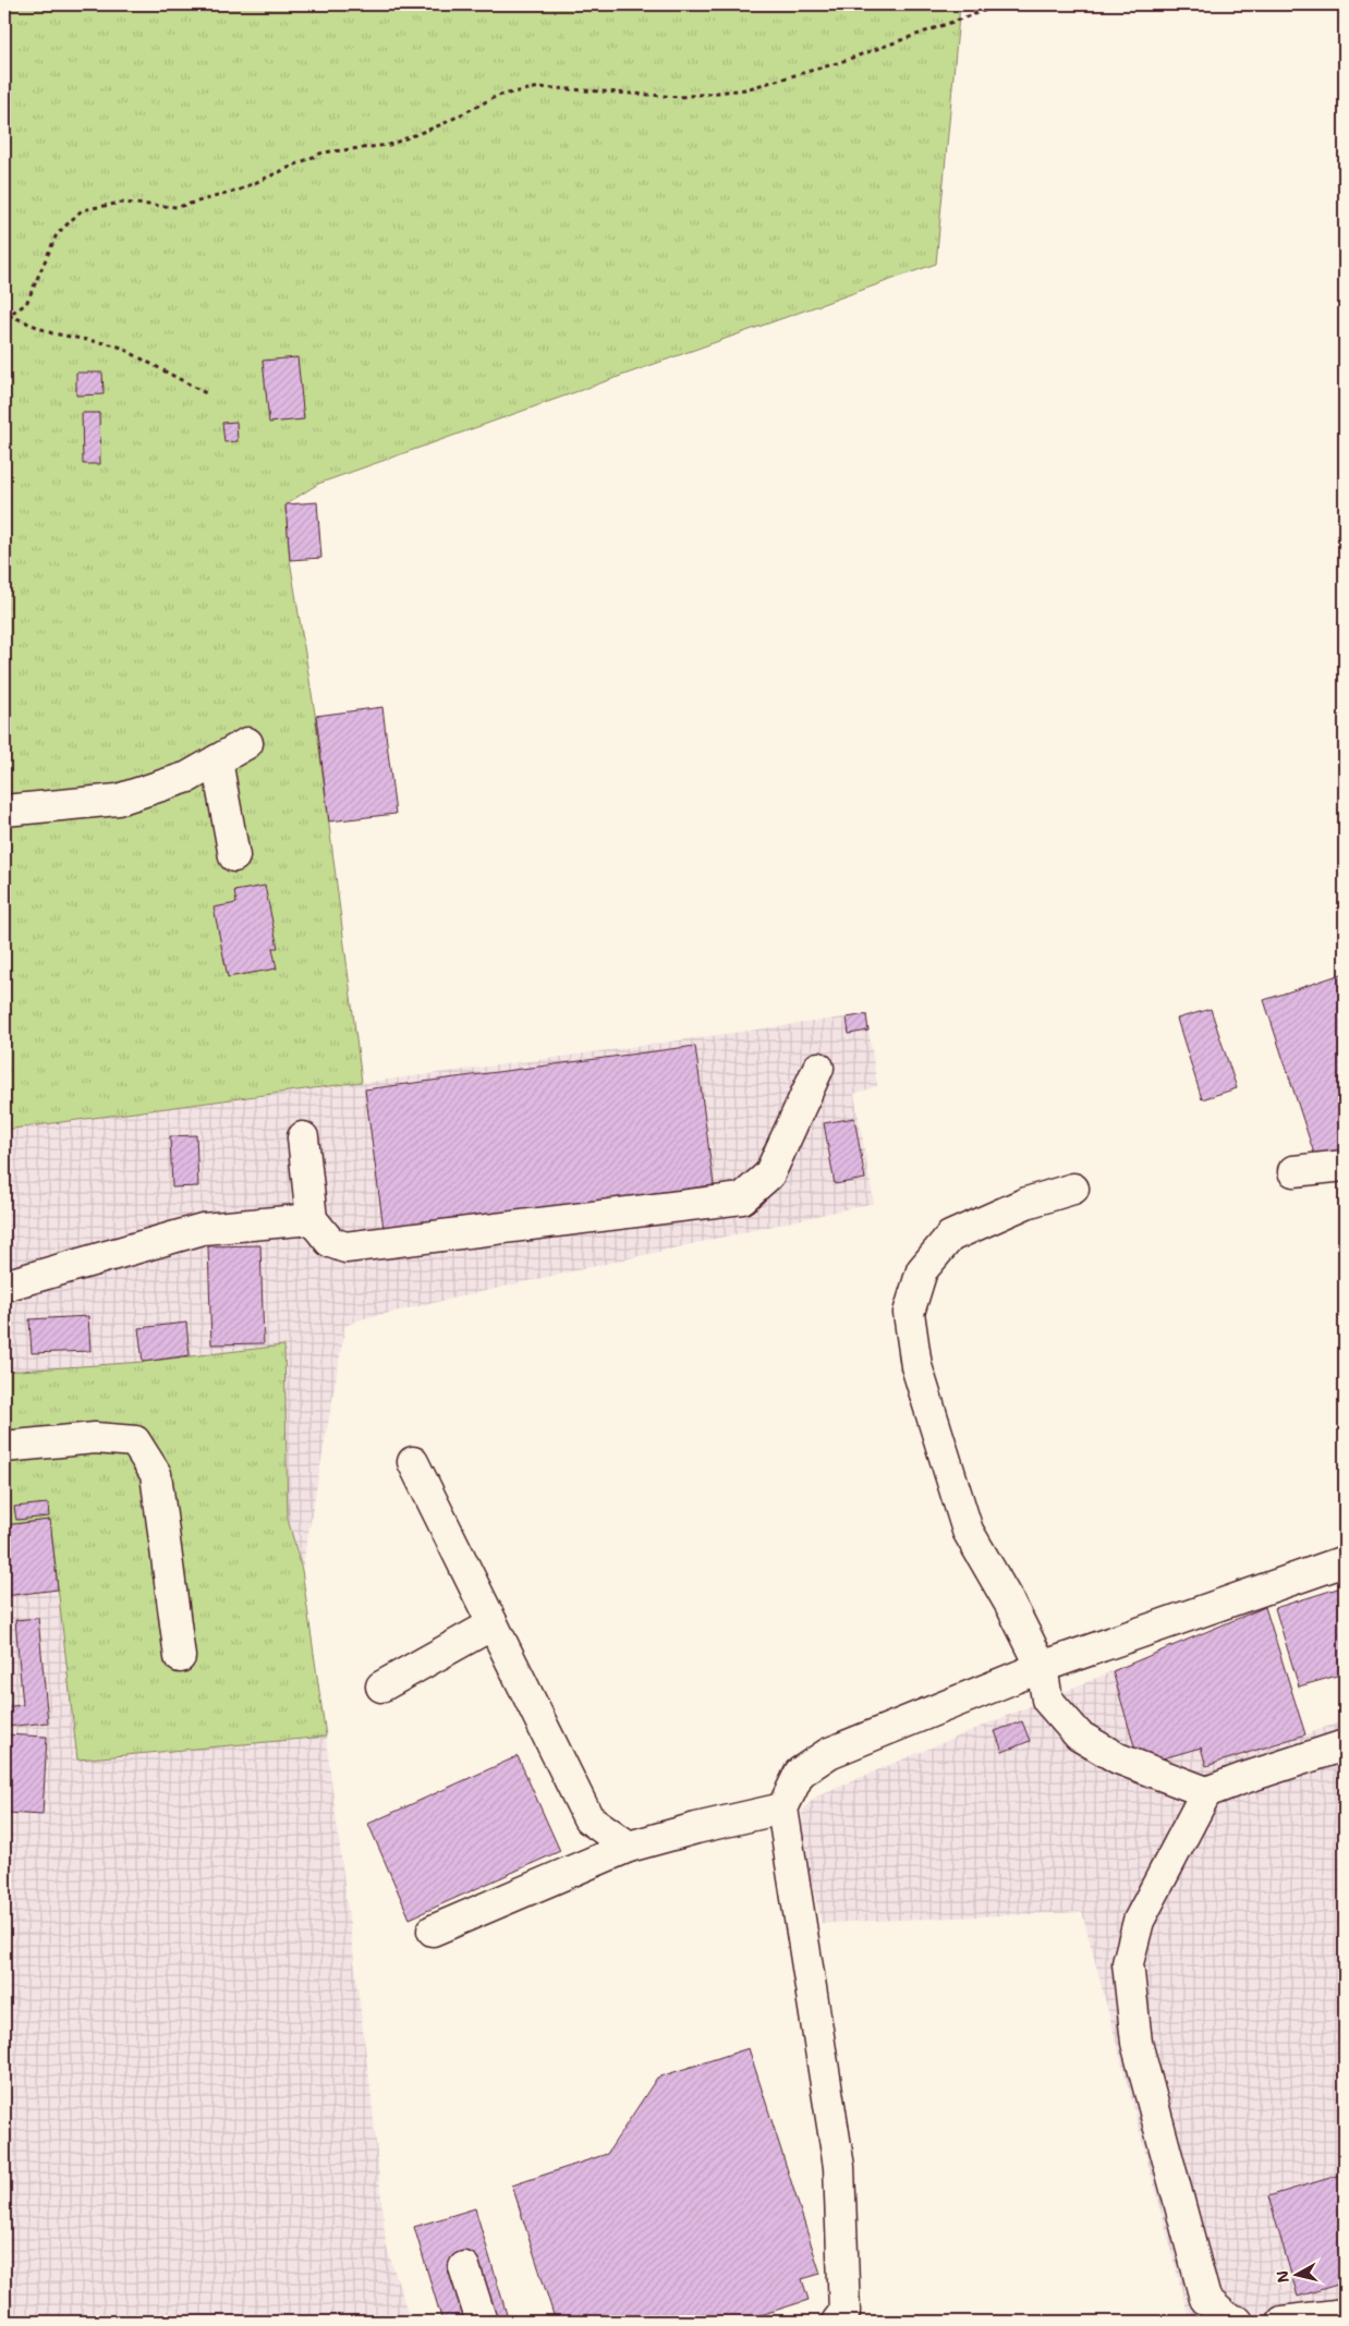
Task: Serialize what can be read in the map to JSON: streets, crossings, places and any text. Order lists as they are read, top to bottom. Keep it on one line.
{"north":"left"}
